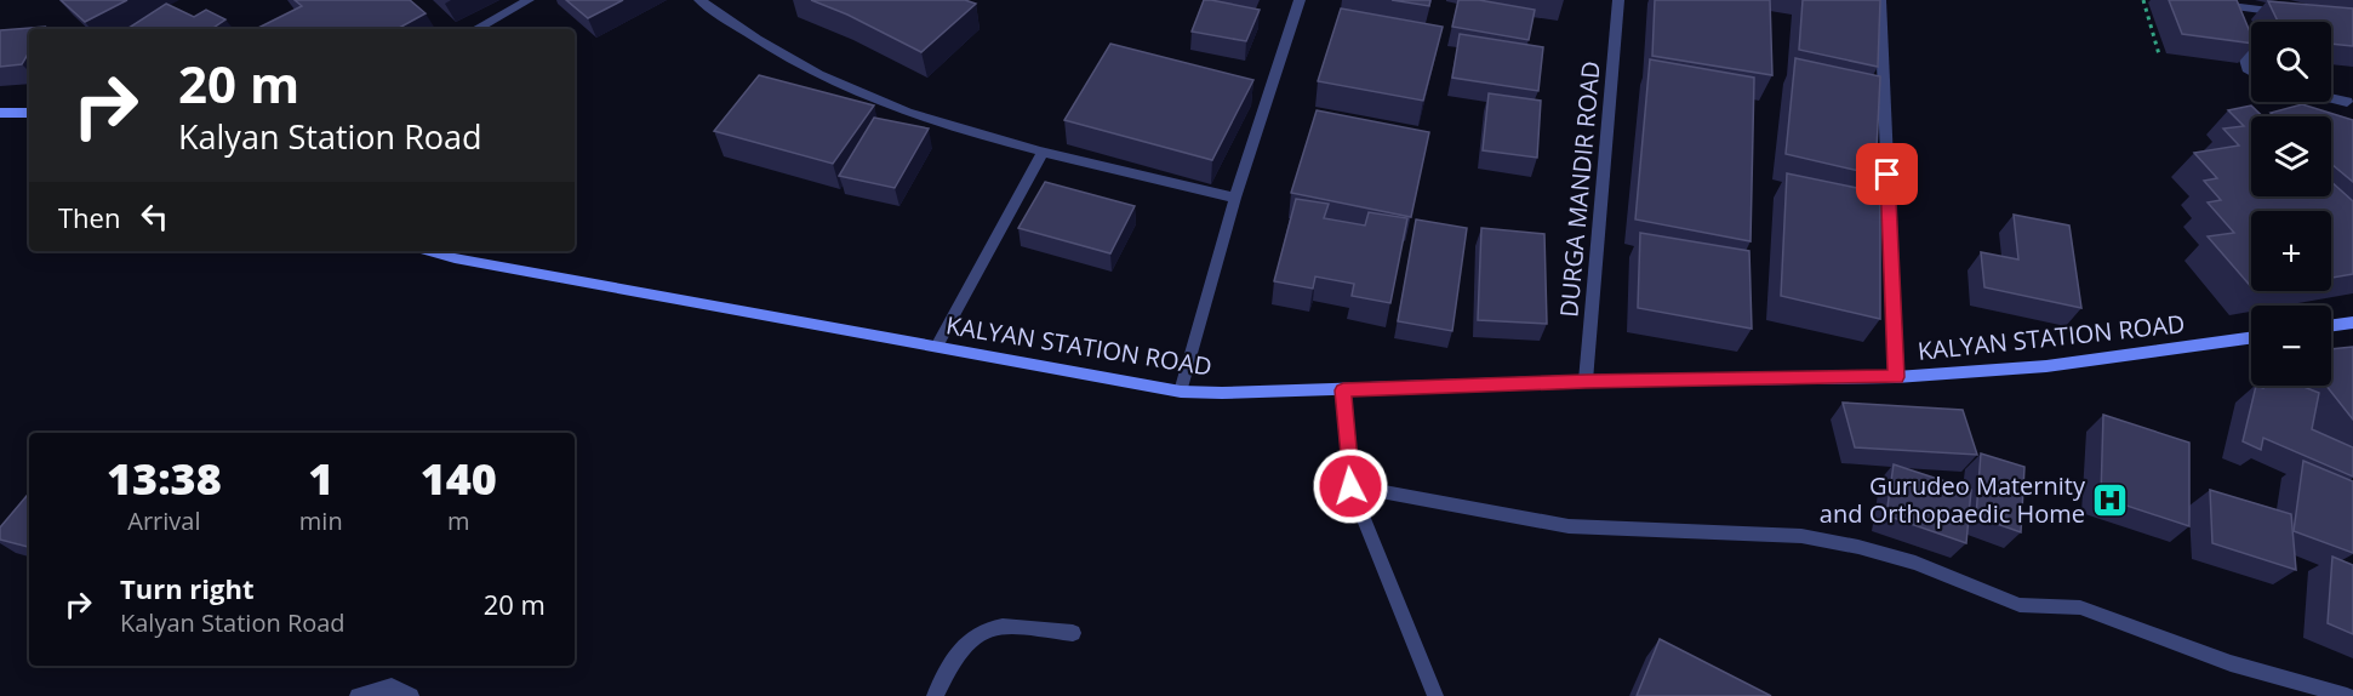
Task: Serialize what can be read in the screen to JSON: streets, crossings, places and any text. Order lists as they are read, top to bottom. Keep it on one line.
{"streets":{"street":["DURGA MANDIR ROAD","KALYAN STATION ROAD"]},"crossings":[["DURGA MANDIR ROAD","KALYAN STATION ROAD"]],"places":{"hospital":["Gurudeo Maternity and Orthopaedic Home"]},"page":{"map_buttons":["+","−"],"turn":["20 m","Kalyan Station Road"],"then":"Then","eta":["13:38","Arrival","1","min","140","m"],"list":[{"name":"Turn right","note":"Kalyan Station Road","value":"20 m"}]}}
